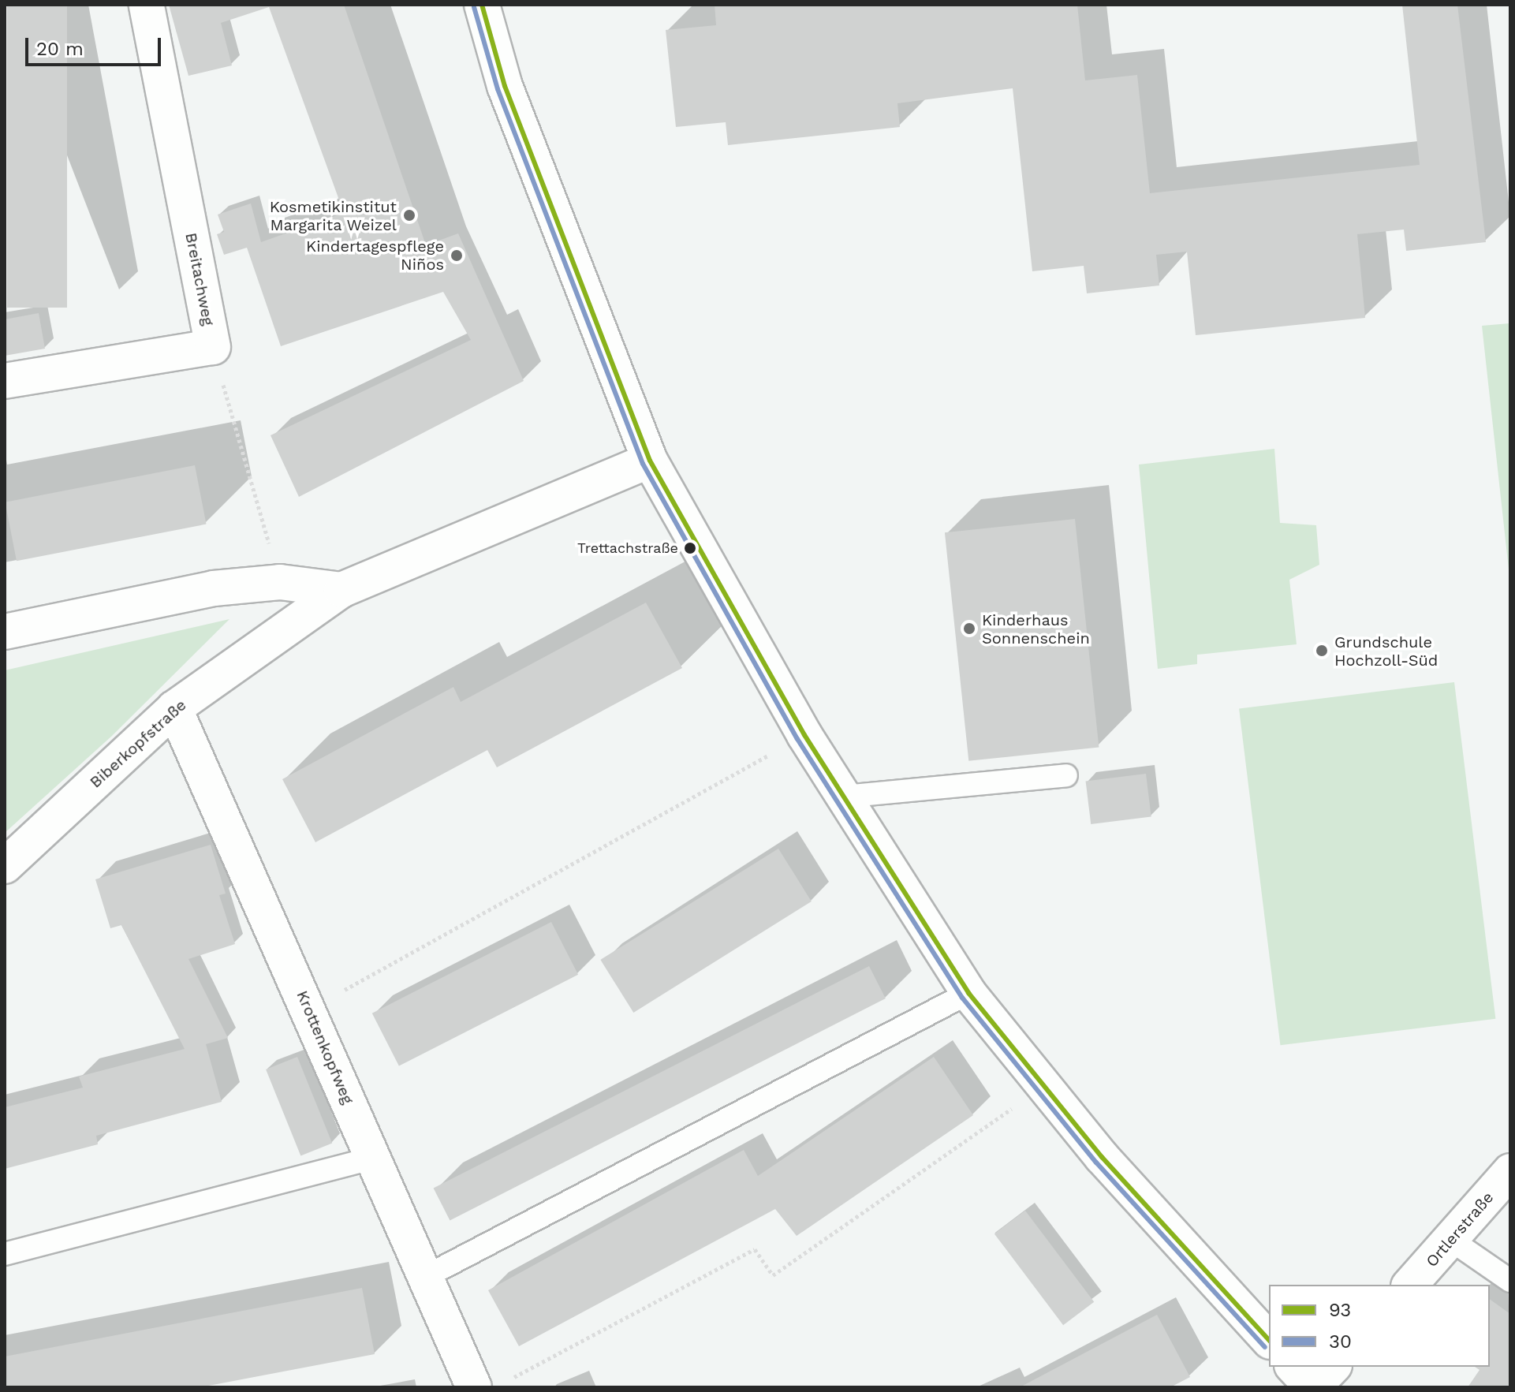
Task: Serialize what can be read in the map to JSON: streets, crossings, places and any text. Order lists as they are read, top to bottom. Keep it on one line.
{"streets":{"street":["Breitachweg","Biberkopfstraße","Krottenkopfweg","Ortlerstraße"]},"crossings":[["Biberkopfstraße","Krottenkopfweg"]],"places":["Kosmetikinstitut Margarita Weizel","Kindertagespflege Niños","Trettachstraße","Kinderhaus Sonnenschein","Grundschule Hochzoll-Süd"],"lines":["transit line 93","transit line 30"],"legend":["93","30"],"scale_bar":"20 m"}
